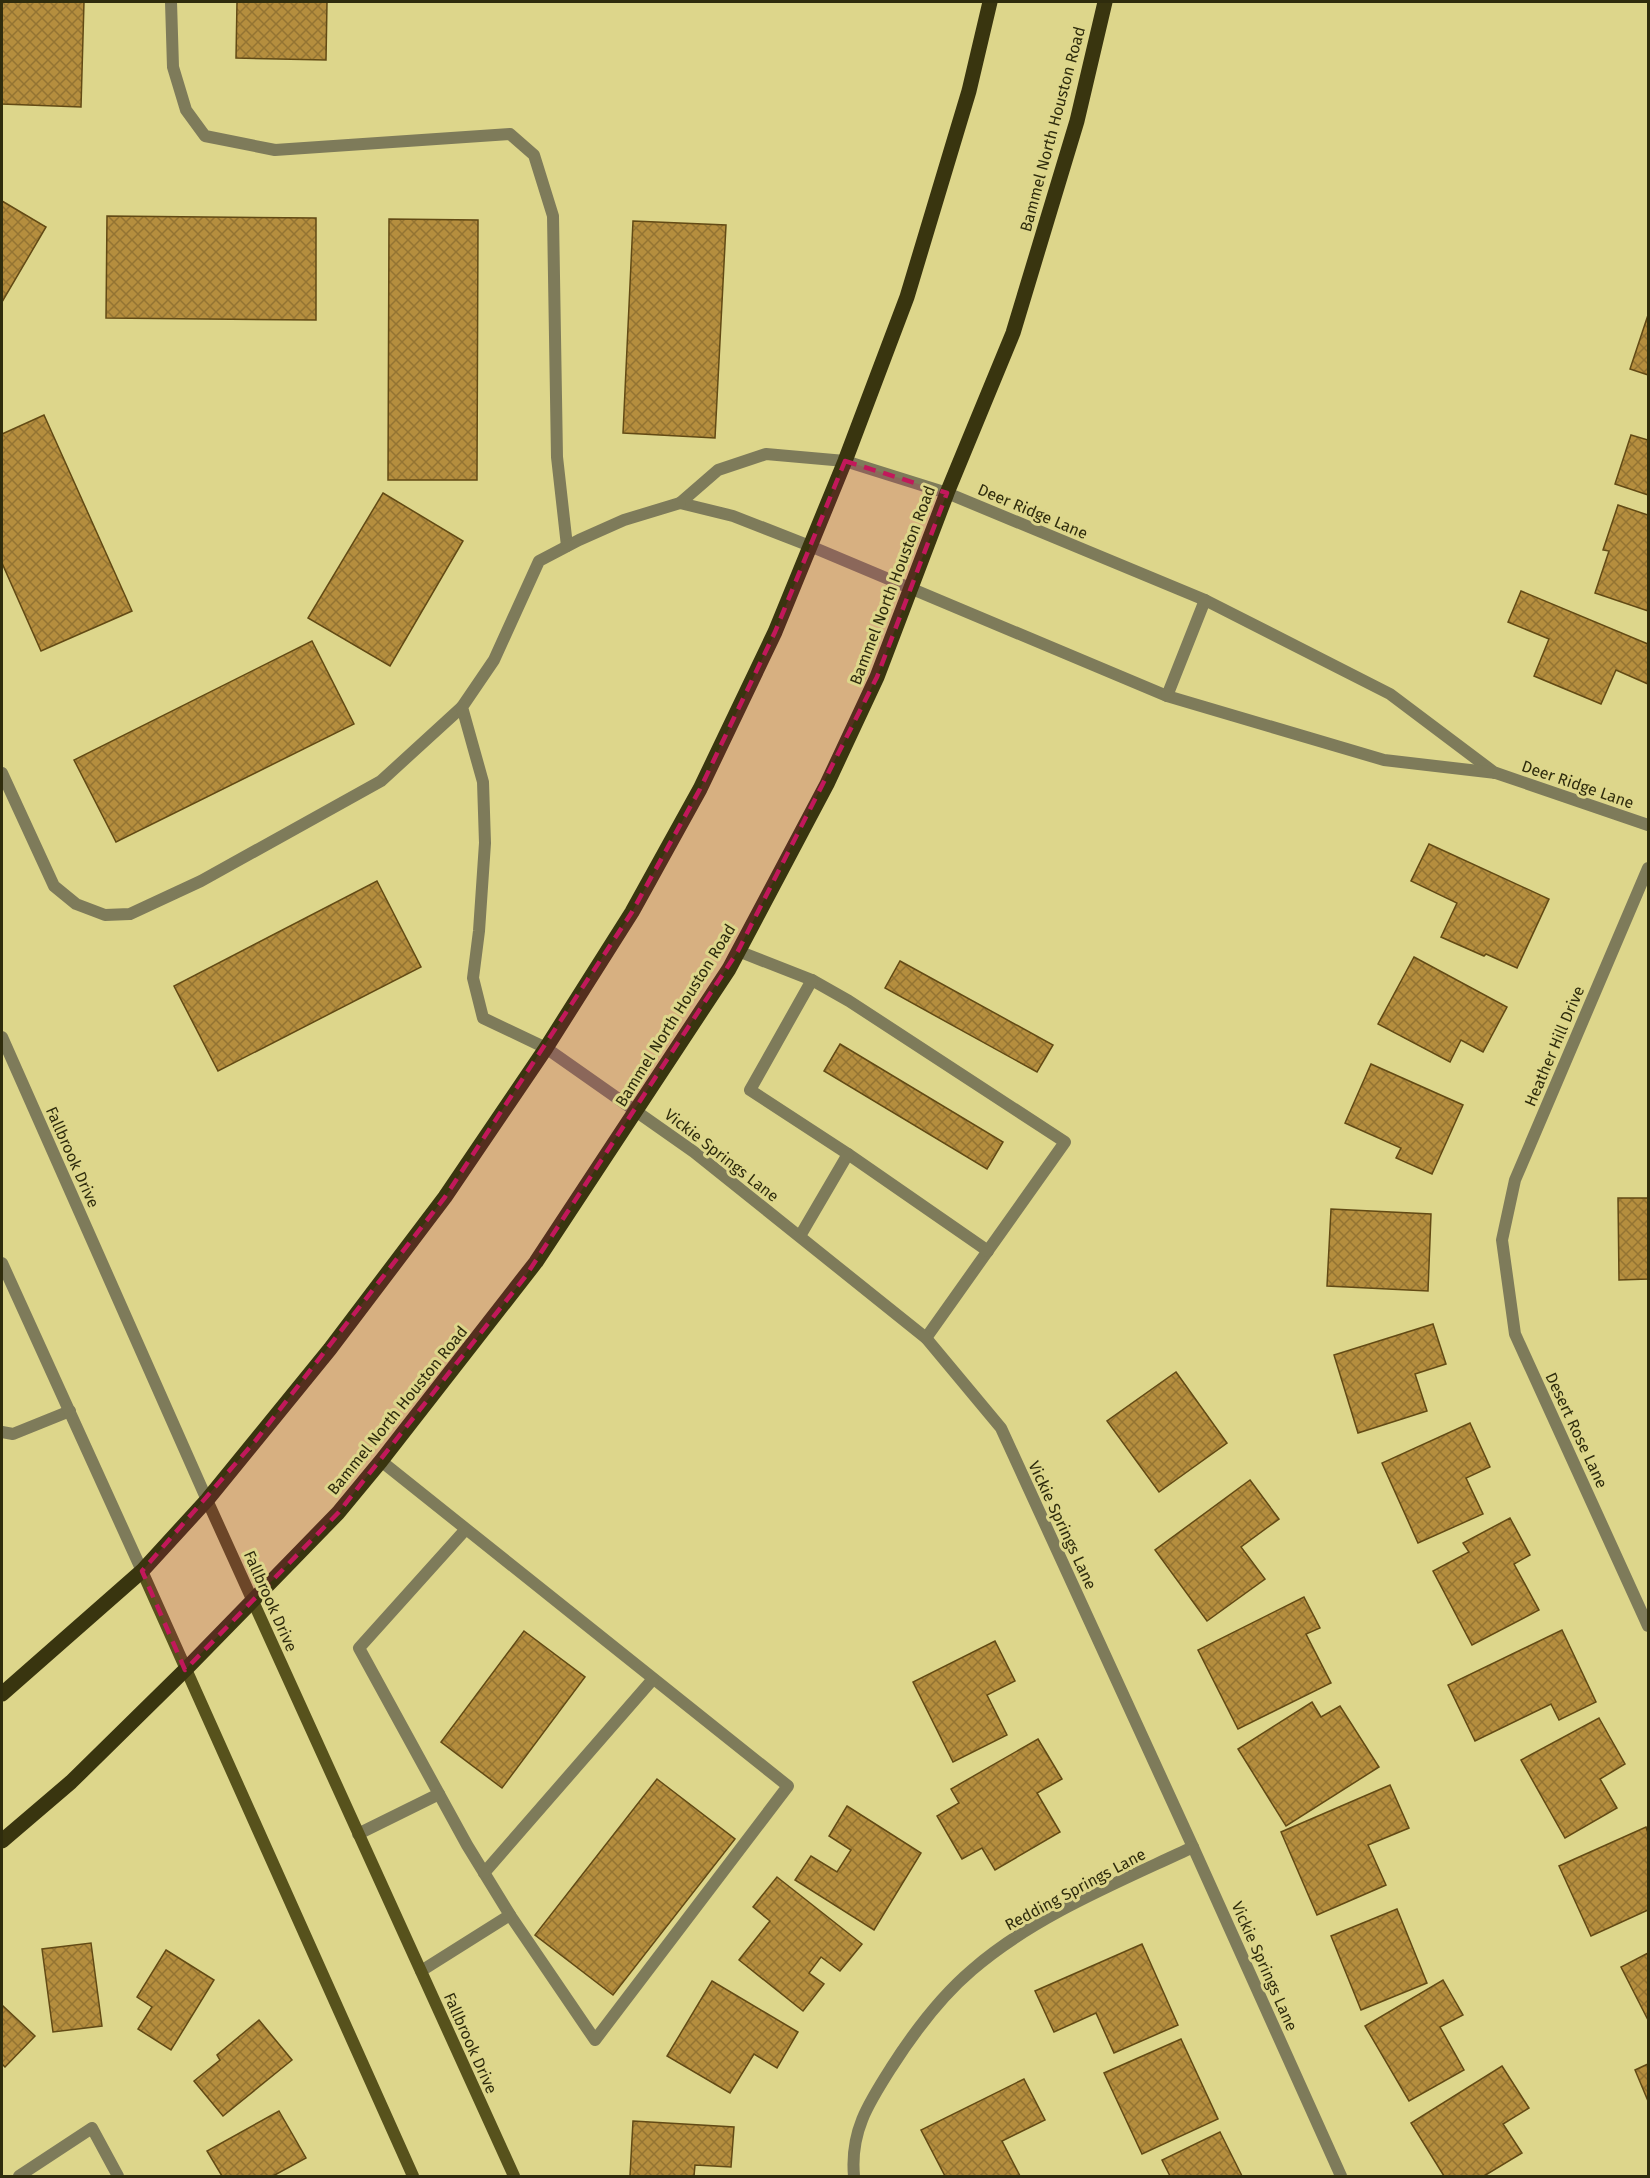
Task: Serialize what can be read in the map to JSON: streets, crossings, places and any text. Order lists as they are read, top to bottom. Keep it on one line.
{"streets":{"main road":["Bammel North Houston Road","Fallbrook Drive"],"street":["Deer Ridge Lane","Heather Hill Drive","Vickie Springs Lane","Desert Rose Lane","Redding Springs Lane"]},"crossings":[["Bammel North Houston Road","Deer Ridge Lane"],["Bammel North Houston Road","Vickie Springs Lane"],["Bammel North Houston Road","Fallbrook Drive"],["Heather Hill Drive","Desert Rose Lane"],["Vickie Springs Lane","Redding Springs Lane"]]}
